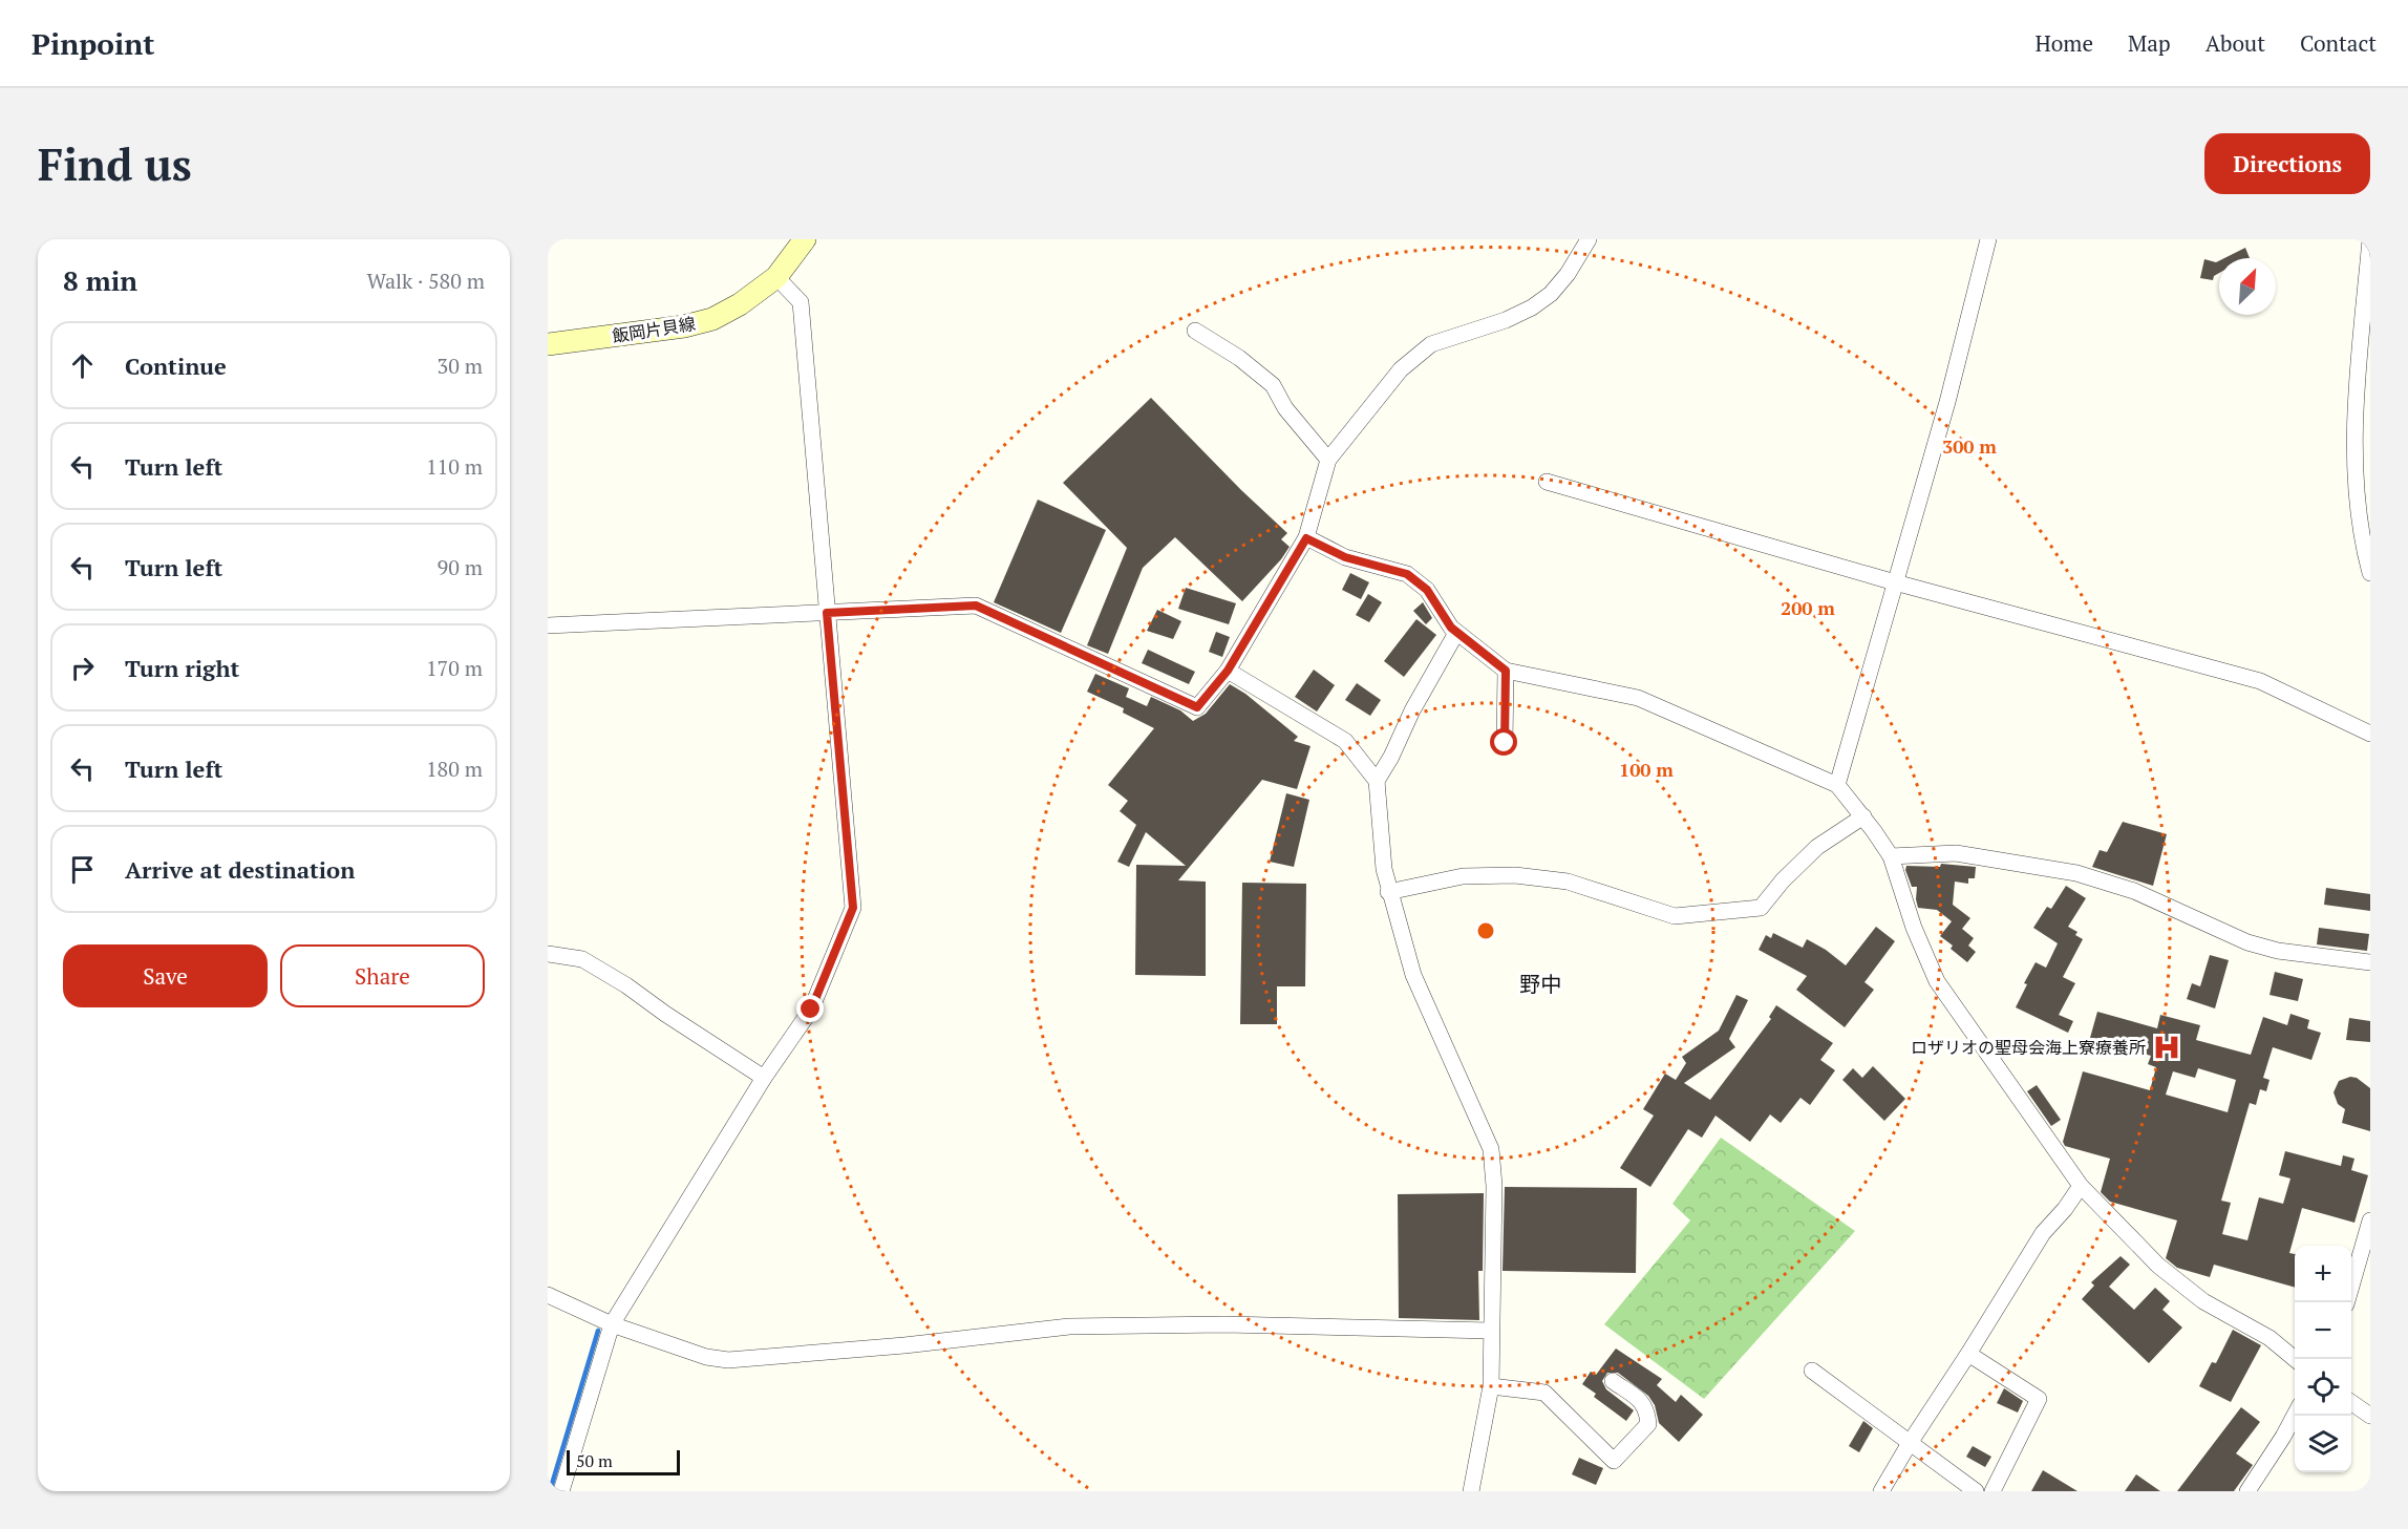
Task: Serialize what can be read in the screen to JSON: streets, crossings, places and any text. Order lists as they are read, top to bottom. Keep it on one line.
{"streets":{"main road":["飯岡片貝線"]},"districts":["野中"],"places":{"hospital":["ロザリオの聖母会海上寮療養所"]},"scale_bar":"50 m","north":"top right","page":{"header":"Pinpoint","nav":["Home","Map","About","Contact"],"buttons":["Directions",["Save","Share"]],"title":"Find us","heading":["8 min","Walk · 580 m"],"list":[["Continue","30 m"],["Turn left","110 m"],["Turn left","90 m"],["Turn right","170 m"],["Turn left","180 m"],"Arrive at destination"],"map_buttons":["+","−"],"scale":"50 m"},"rings":["300 m","200 m","100 m"]}
